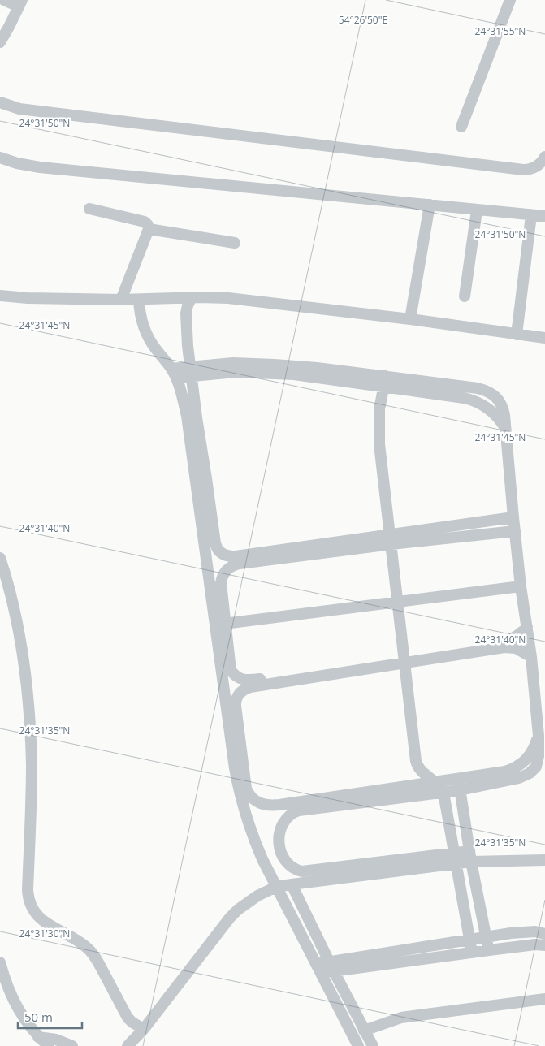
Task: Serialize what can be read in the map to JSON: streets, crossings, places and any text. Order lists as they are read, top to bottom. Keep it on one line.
{"scale_bar":"50 m","coordinates":["54°26'50\"E","24°31'55\"N","24°31'50\"N","24°31'45\"N","24°31'40\"N","24°31'35\"N","24°31'30\"N"]}
